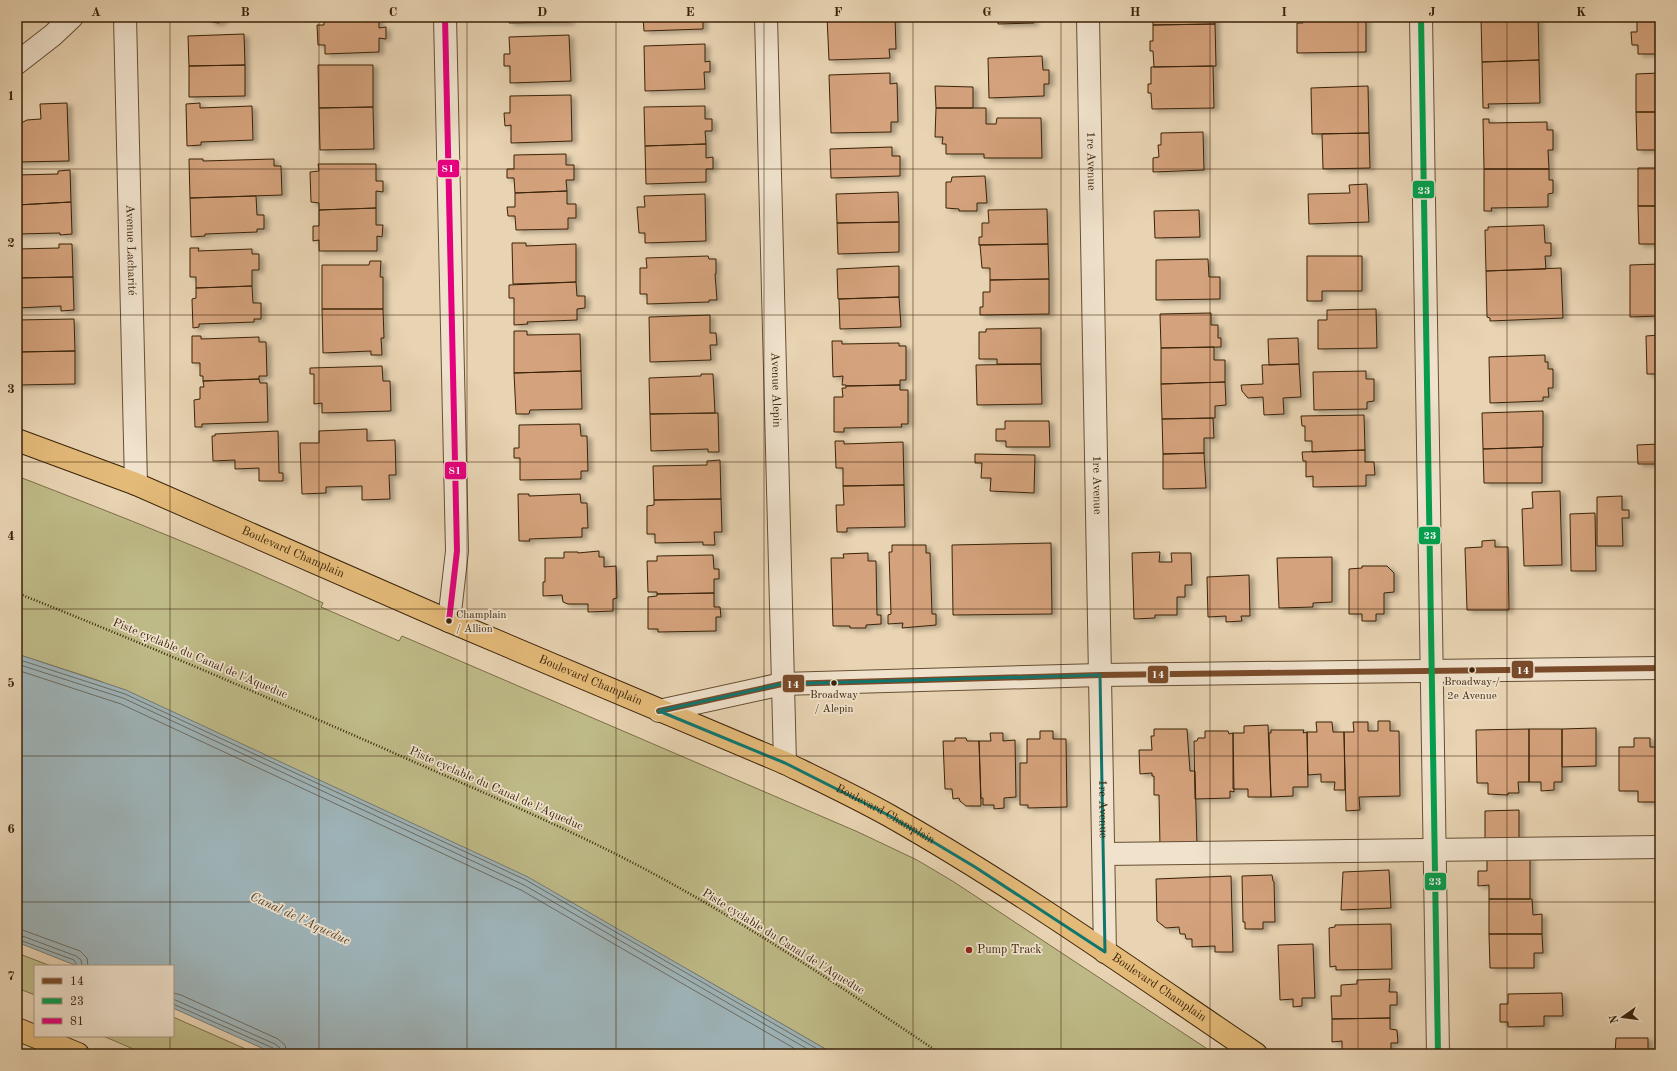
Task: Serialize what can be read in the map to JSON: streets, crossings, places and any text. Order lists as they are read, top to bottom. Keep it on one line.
{"streets":{"main road":["Boulevard Champlain"],"street":["1re Avenue","Avenue Lacharité","Avenue Alepin"],"path":["Piste cyclable du Canal de l'Aqueduc"]},"crossings":[["1re Avenue","Boulevard Champlain"],["Avenue Lacharité","Boulevard Champlain"],["Avenue Alepin","Boulevard Champlain"]],"water":["Canal de l'Aqueduc"],"places":["Champlain / Allion","Broadway / 2e Avenue","Broadway / Alepin","Pump Track"],"lines":["transit line 23","transit line 81","transit line 14"],"legend":["14","23","81"],"north":"left","grid":{"columns":["A","B","C","D","E","F","G","H","I","J","K"],"rows":["1","2","3","4","5","6","7"]}}
